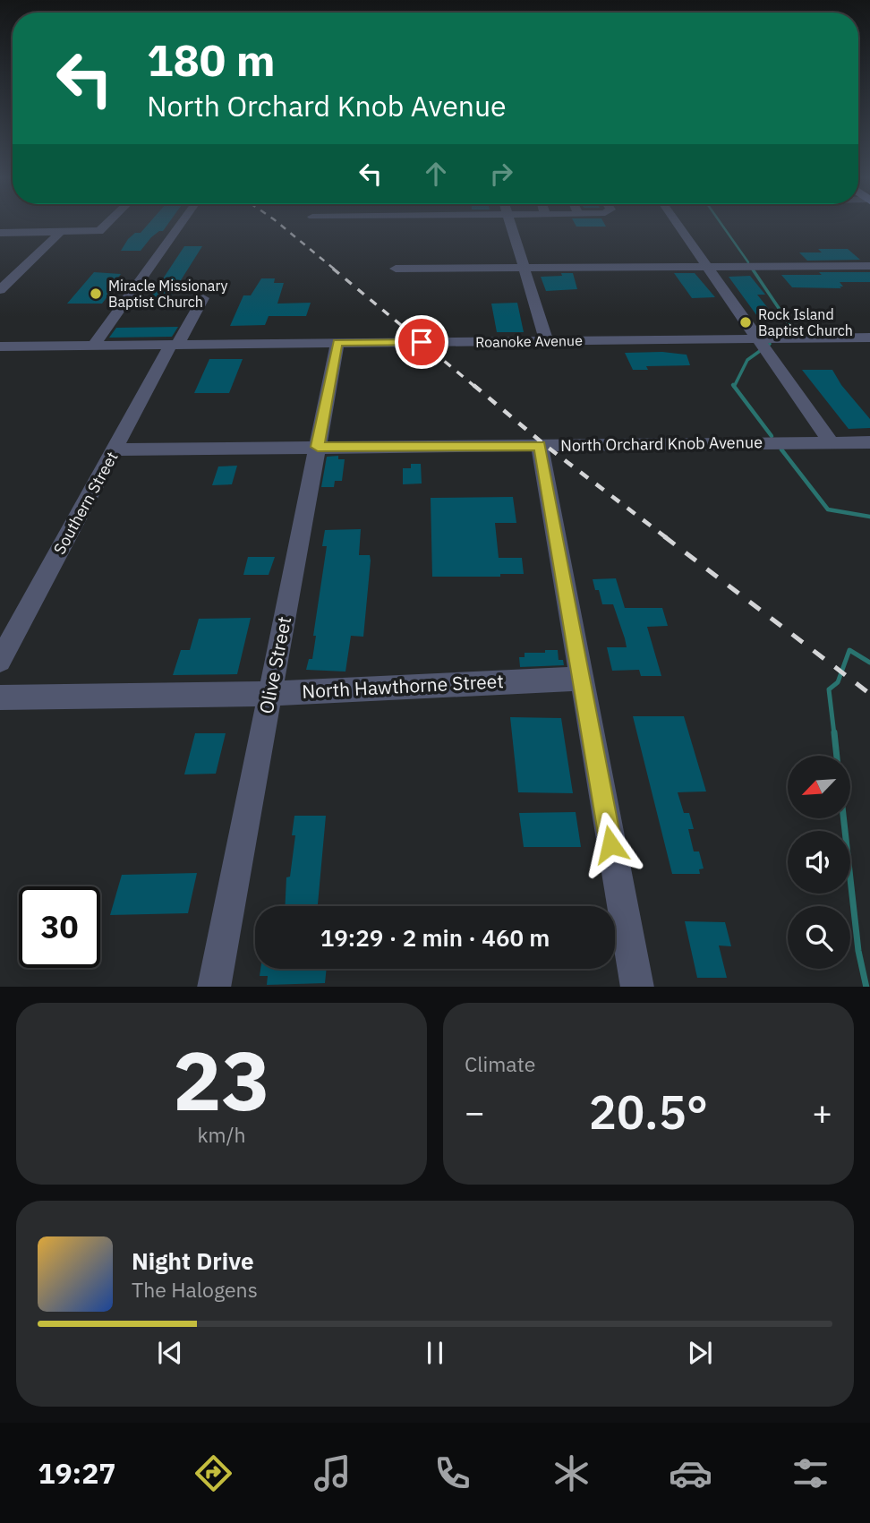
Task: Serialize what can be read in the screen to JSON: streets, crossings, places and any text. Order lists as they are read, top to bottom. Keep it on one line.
{"streets":{"street":["Roanoke Avenue","North Orchard Knob Avenue","Southern Street","Olive Street","North Hawthorne Street"]},"crossings":[["Roanoke Avenue","Southern Street"],["Roanoke Avenue","Olive Street"],["North Orchard Knob Avenue","Southern Street"],["North Orchard Knob Avenue","Olive Street"],["Olive Street","North Hawthorne Street"]],"places":["Miracle Missionary Baptist Church","Rock Island Baptist Church"],"north":"bottom left","page":{"turn":["180 m","North Orchard Knob Avenue"],"limit":"30","trip":"19:29 · 2 min · 460 m","tile":[["23","km/h"],"Climate"],"heat":["−","20.5°","+"],"song":["Night Drive","The Halogens"],"tabs":"19:27"}}
